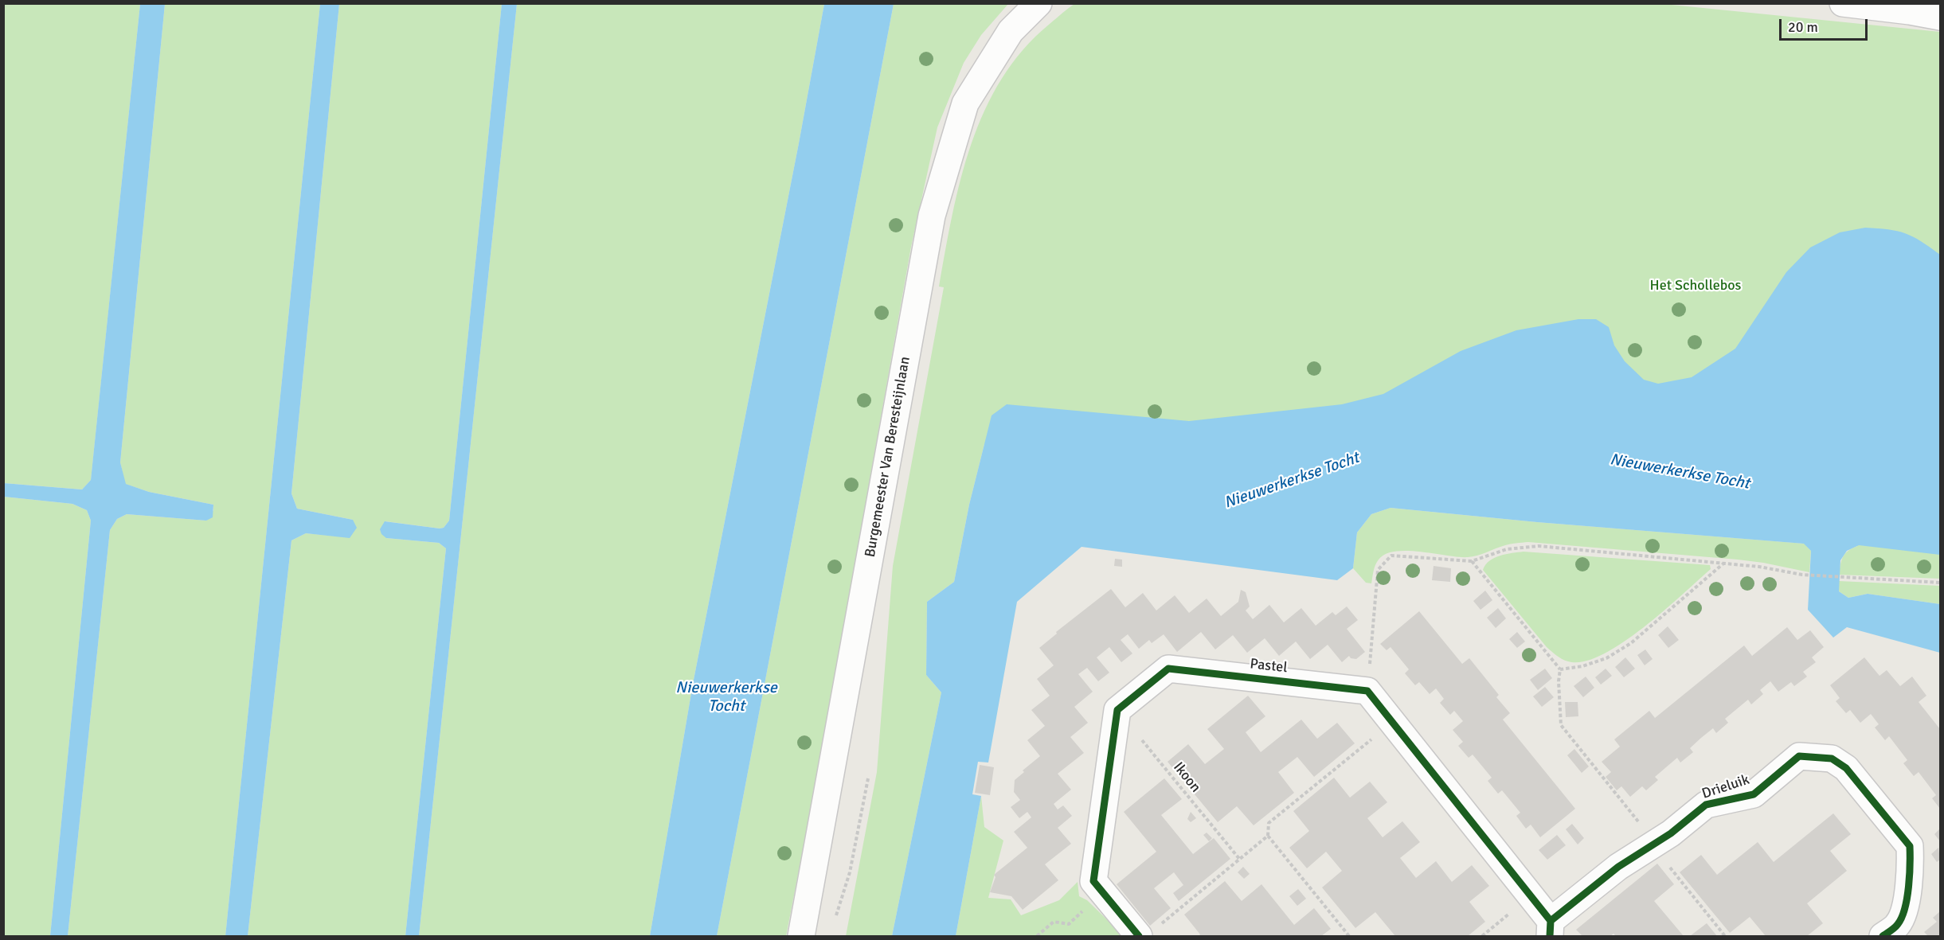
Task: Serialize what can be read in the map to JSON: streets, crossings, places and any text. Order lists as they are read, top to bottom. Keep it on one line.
{"streets":{"street":["Burgemeester Van Beresteijnlaan","Pastel","Drieluik"],"path":["Ikoon"]},"crossings":[["Pastel","Ikoon"]],"water":["Nieuwerkerkse Tocht"],"parks":["Het Schollebos"],"scale_bar":"20 m"}
